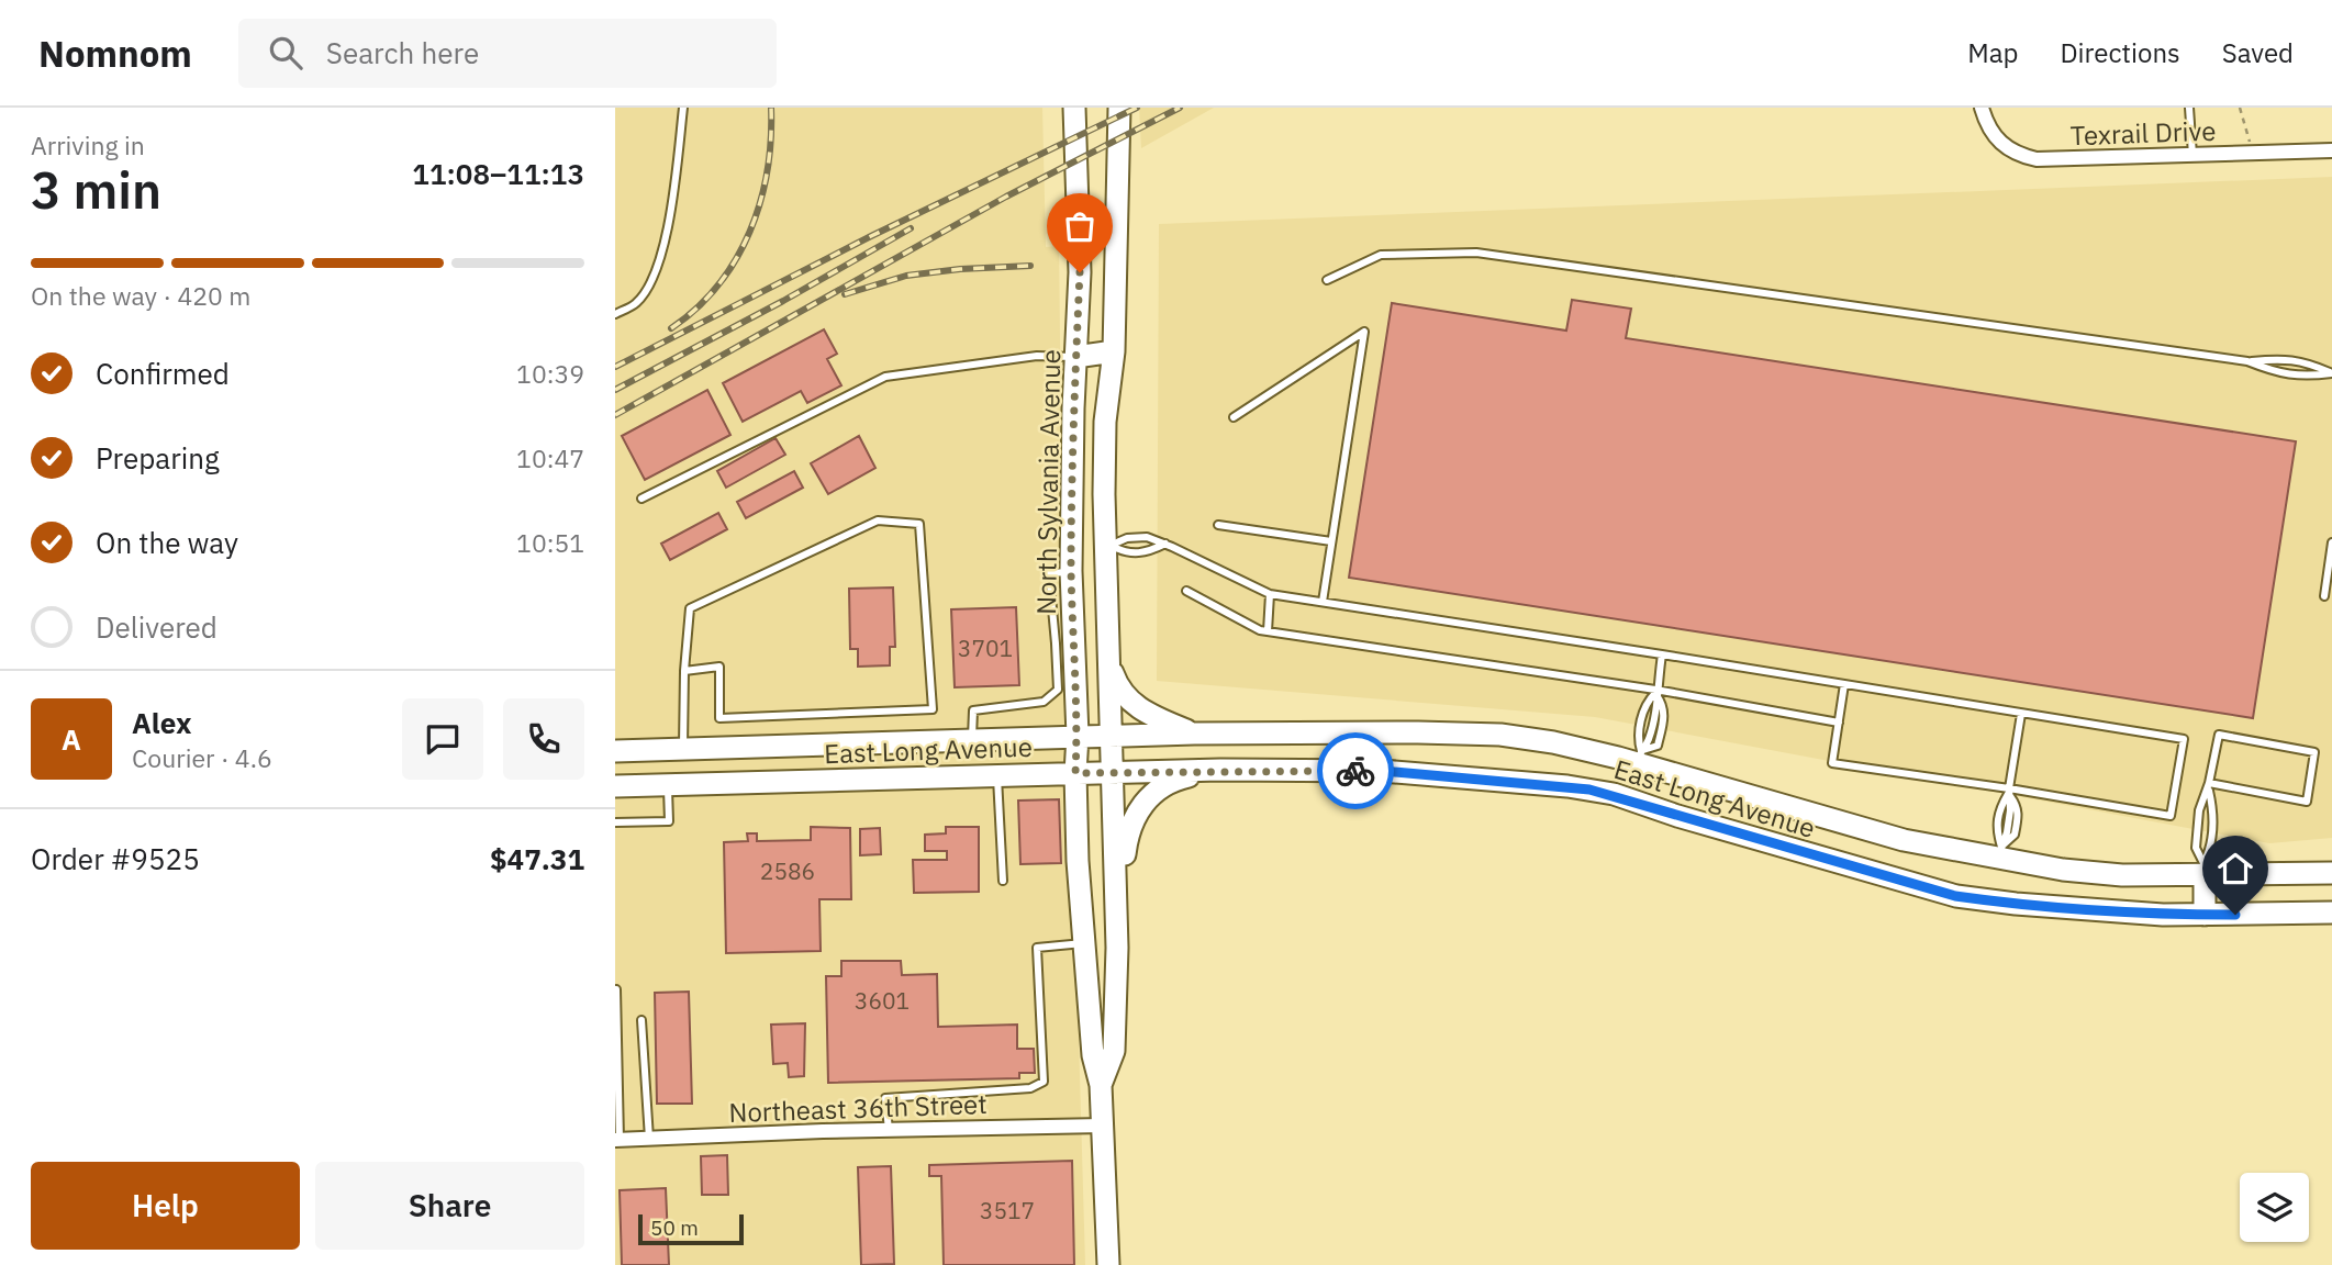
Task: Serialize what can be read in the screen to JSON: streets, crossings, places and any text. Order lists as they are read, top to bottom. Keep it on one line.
{"streets":{"main road":["North Sylvania Avenue","East Long Avenue"],"street":["Texrail Drive","Northeast 36th Street"]},"crossings":[["North Sylvania Avenue","East Long Avenue"],["North Sylvania Avenue","Northeast 36th Street"]],"house_numbers":["3701","2586","3601","3517"],"scale_bar":"50 m","page":{"header":"Nomnom","search":"Search here","nav":["Map","Directions","Saved"],"heading":["3 min","Arriving in","11:08–11:13"],"panel":["Alex","Courier · 4.6","Order #9525","$47.31"],"bar":"On the way · 420 m","list":[["Confirmed","10:39"],["Preparing","10:47"],["On the way","10:51"],"Delivered"],"round":"A","buttons":["Help","Share"],"scale":"50 m"}}
